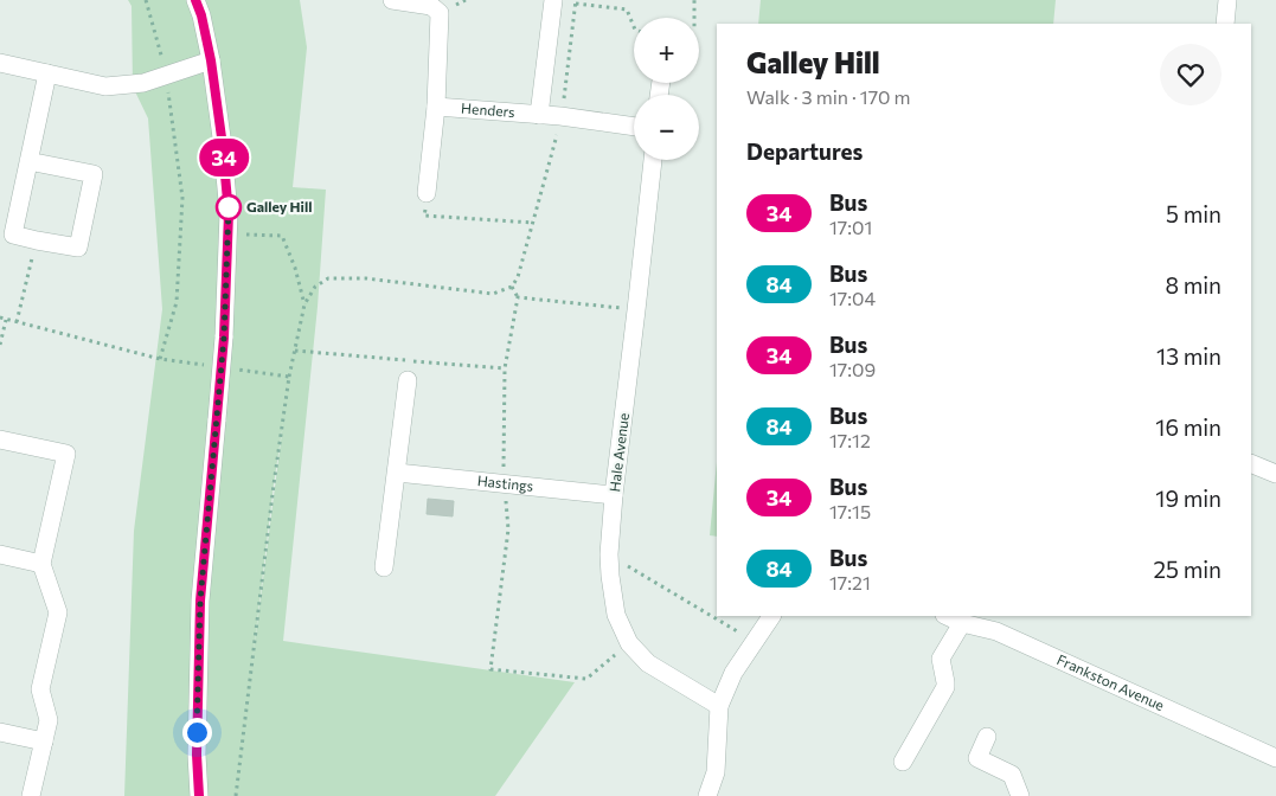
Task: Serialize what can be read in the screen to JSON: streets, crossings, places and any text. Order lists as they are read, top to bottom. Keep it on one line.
{"streets":{"street":["Henders","Hale Avenue","Hastings","Frankston Avenue"]},"crossings":[["Hale Avenue","Hastings"]],"places":["Galley Hill"],"lines":["bus line 34"],"page":{"on_map":"34","map_buttons":["+","−"],"heading":[["Galley Hill","Walk · 3 min · 170 m"],"Departures"],"list":[{"mark":"34","name":"Bus","note":"17:01","value":"5 min"},{"mark":"84","name":"Bus","note":"17:04","value":"8 min"},{"mark":"34","name":"Bus","note":"17:09","value":"13 min"},{"mark":"84","name":"Bus","note":"17:12","value":"16 min"},{"mark":"34","name":"Bus","note":"17:15","value":"19 min"},{"mark":"84","name":"Bus","note":"17:21","value":"25 min"}]}}
